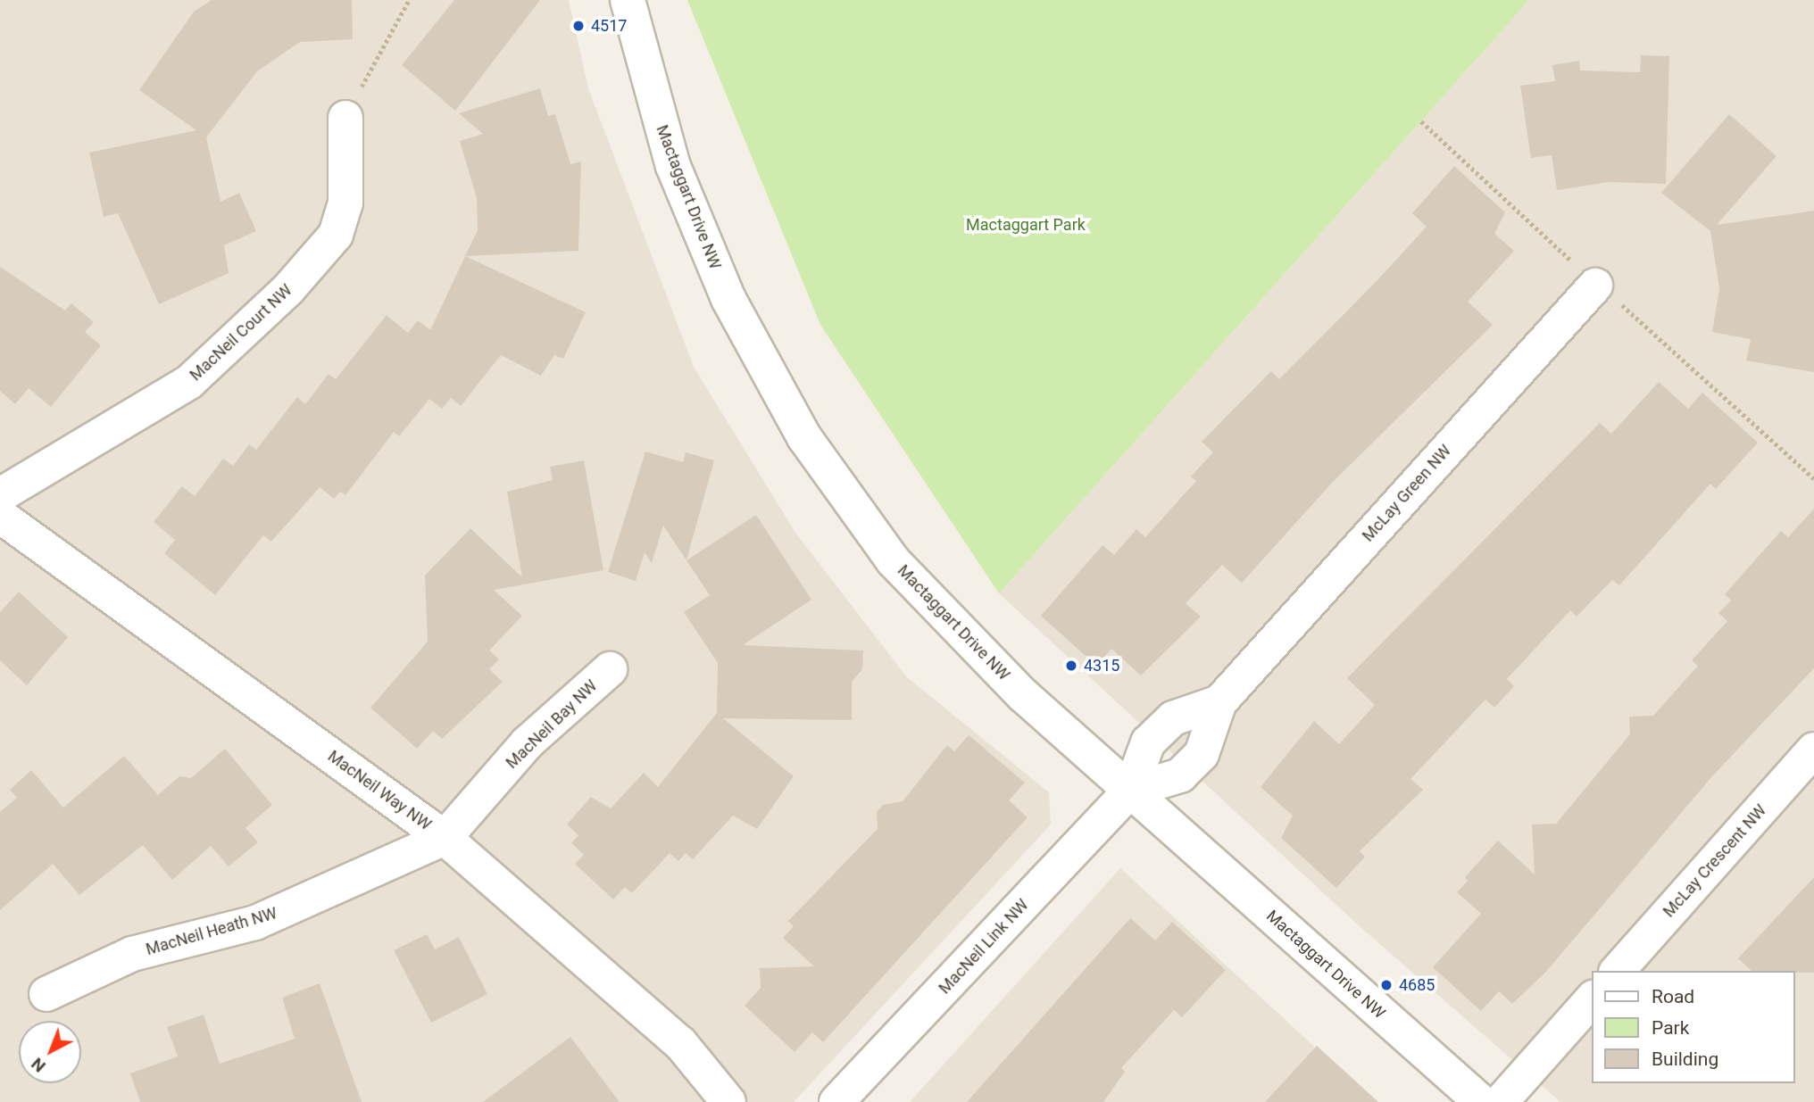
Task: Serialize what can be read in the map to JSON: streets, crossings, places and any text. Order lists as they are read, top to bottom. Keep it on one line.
{"streets":{"street":["Mactaggart Drive NW","MacNeil Court NW","McLay Green NW","MacNeil Bay NW","MacNeil Way NW","McLay Crescent NW","MacNeil Heath NW","MacNeil Link NW"]},"crossings":[["Mactaggart Drive NW","McLay Green NW"],["Mactaggart Drive NW","MacNeil Link NW"],["McLay Green NW","MacNeil Link NW"],["MacNeil Bay NW","MacNeil Way NW"],["MacNeil Bay NW","MacNeil Heath NW"],["MacNeil Way NW","MacNeil Heath NW"]],"parks":["Mactaggart Park"],"places":["4517","4315","4685"],"legend":["Road","Park","Building"],"north":"bottom left"}
